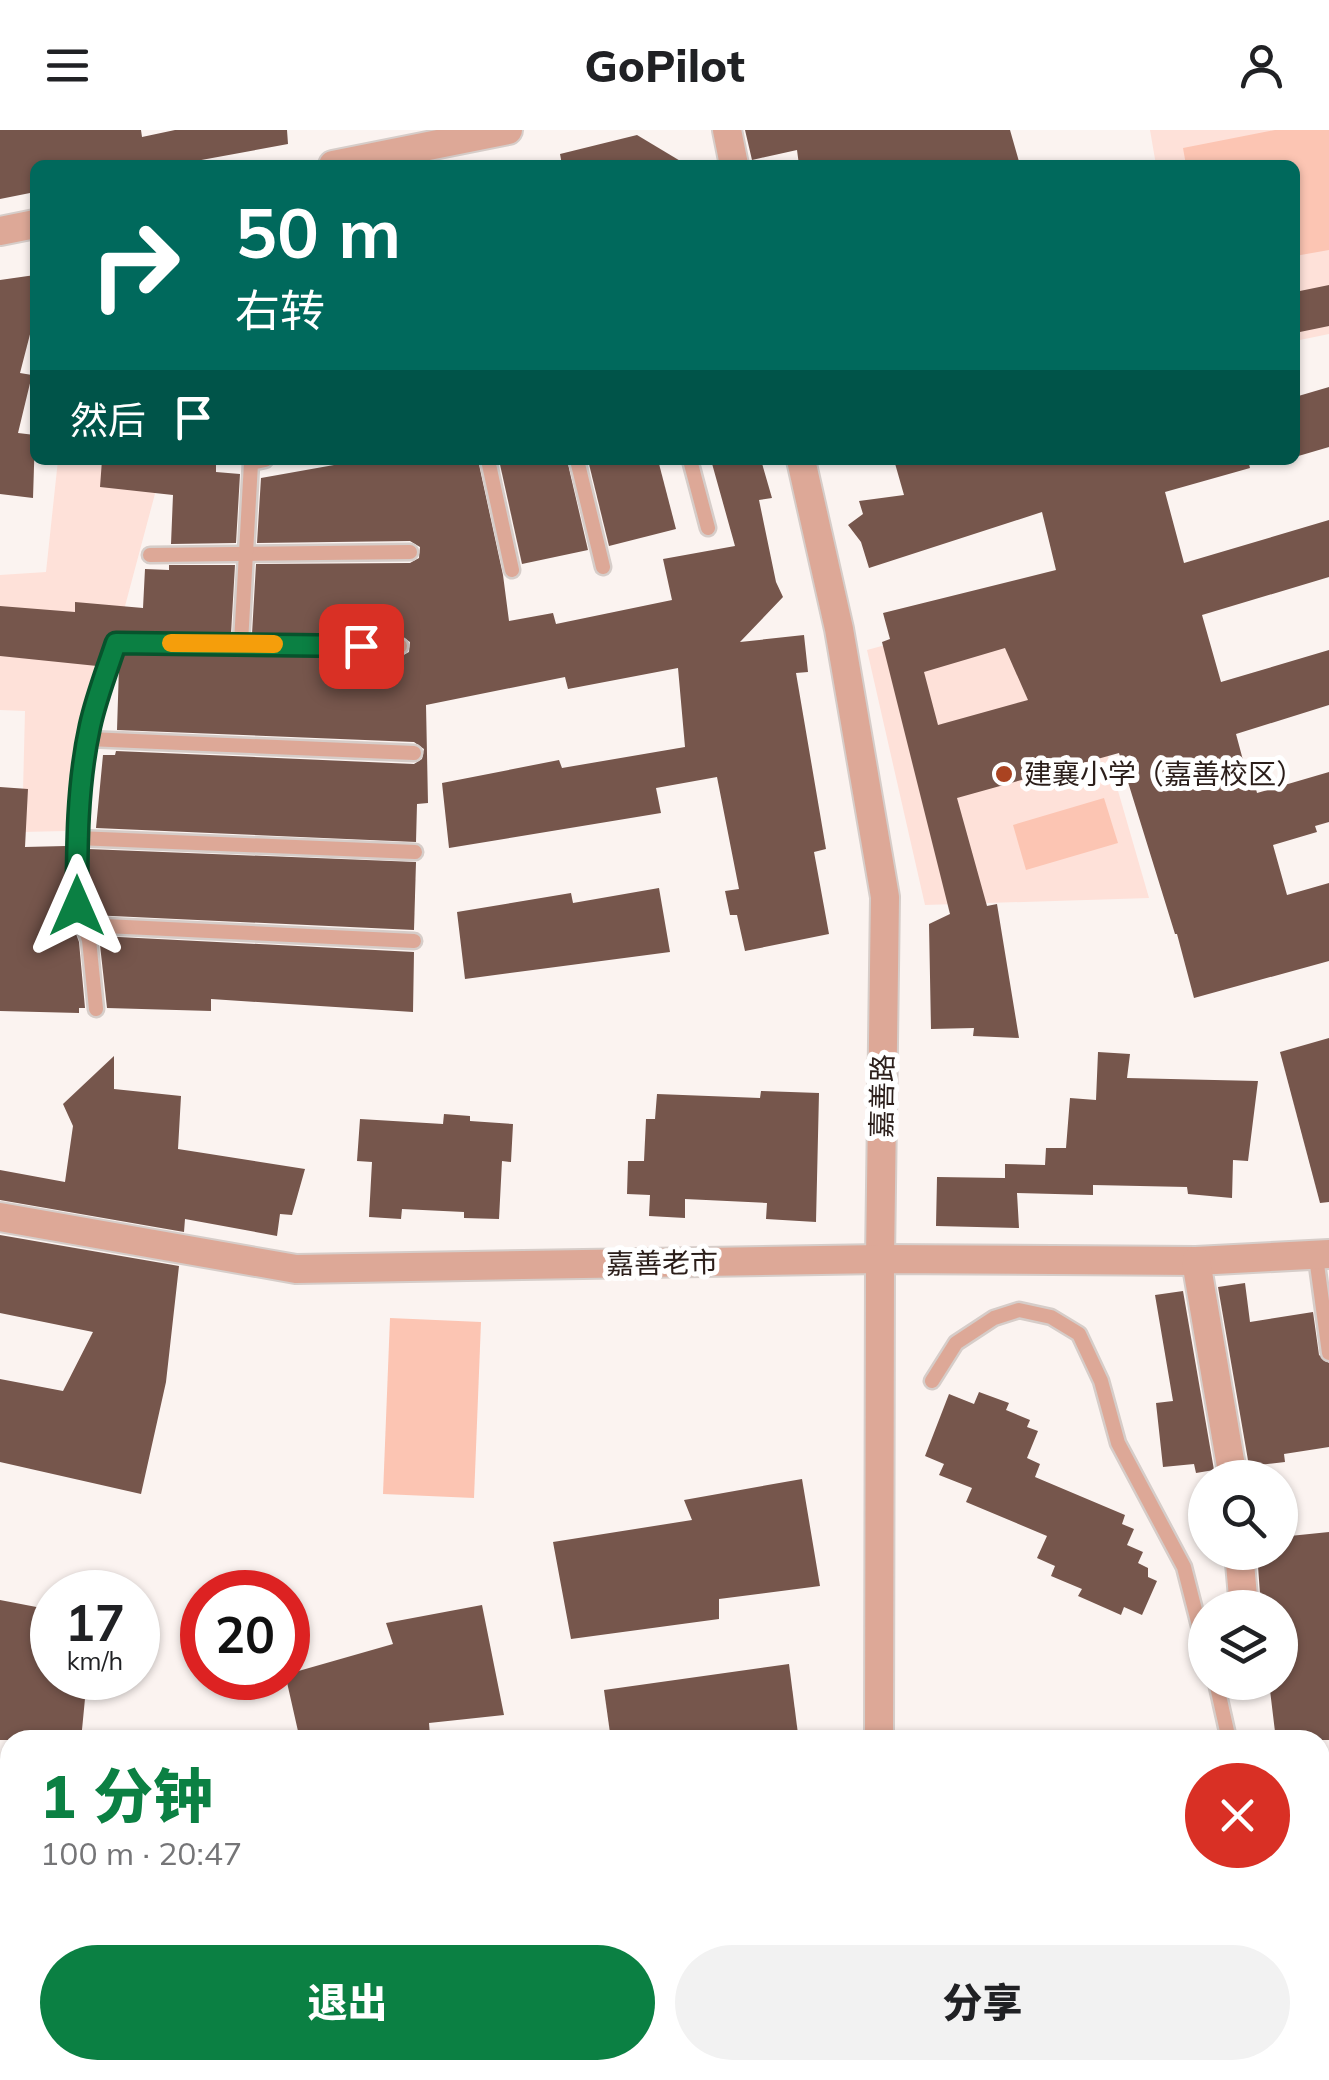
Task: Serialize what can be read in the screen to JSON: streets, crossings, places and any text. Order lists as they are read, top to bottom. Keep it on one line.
{"streets":{"street":["嘉善路","嘉善老市"]},"crossings":[["嘉善路","嘉善老市"]],"places":["建襄小学（嘉善校区）"],"page":{"header":"GoPilot","turn":["50 m","右转"],"then":"然后","speed":"17 km/h","limit":"20","heading":["1 分钟","100 m · 20:47"],"buttons":["退出","分享"]}}
